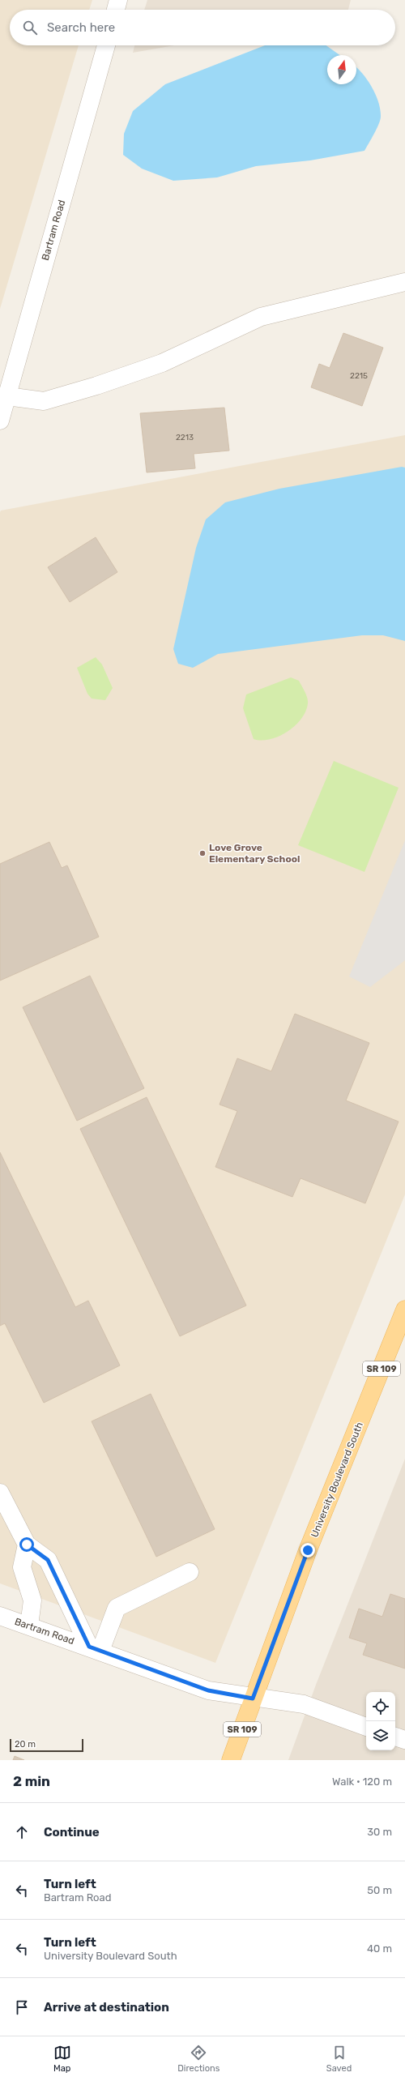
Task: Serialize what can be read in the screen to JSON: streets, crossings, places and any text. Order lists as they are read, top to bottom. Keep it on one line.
{"streets":{"main road":["SR 109","University Boulevard South"],"street":["Bartram Road"]},"crossings":[["Bartram Road","University Boulevard South"]],"places":["Love Grove Elementary School"],"house_numbers":["2215","2213"],"scale_bar":"20 m","north":"top","page":{"search":"Search here","scale":"20 m","heading":["2 min","Walk · 120 m"],"list":[["Continue","30 m"],["Turn left","Bartram Road","50 m"],["Turn left","University Boulevard South","40 m"],"Arrive at destination"],"nav":["Map","Directions","Saved"]}}
